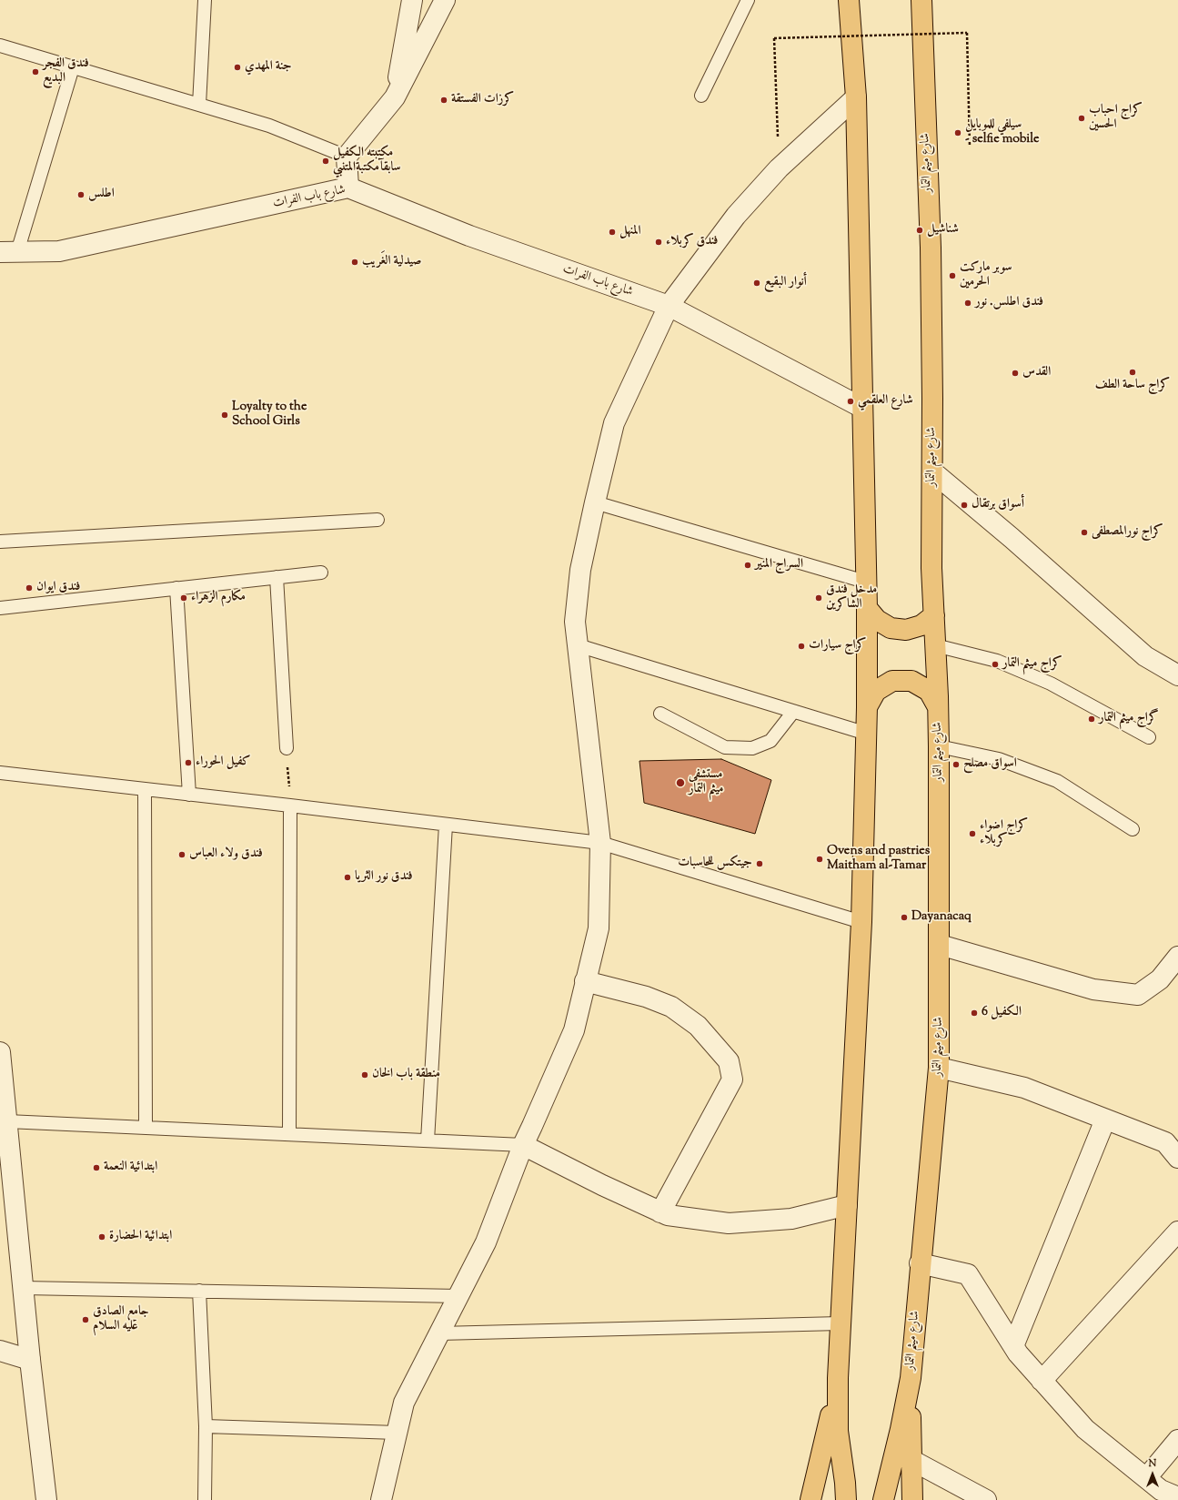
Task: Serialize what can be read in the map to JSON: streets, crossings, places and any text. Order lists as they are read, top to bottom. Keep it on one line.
{"streets":{"highway":["شارع ميثم التمار"],"street":["شارع باب الفرات"]},"places":["جنة المهدي","فندق الفجر البديع","كرزات الفستقة","كراج احباب الحسين","سيلفي للموبايل - selfie mobile","مكتبته الكفيل سابقآمكتبةالمتنبي","اطلس","شناشيل","المنهل","فندق كربلاء","صيدلية الغَريب","سوبر ماركت الحرمين","أنوار البقيع","فندق اطلس. نور","كراج ساحة الطف","القدس","شارع العلقمي","Loyalty to the School Girls","أسواق برتقال","كراج نورالمصطفى","السراج المنير","فندق ايوان","مكارم الزهراء","مدخل فندق الشاكرين","كراج سيارات","كراج ميثم التمار","گراج ميثم التمار","كفيل الحوراء","اسواق مصلح","مستشفى ميثم التمار","كراج اضواء كربلاء","فندق ولاء العباس","Ovens and pastries Maitham al-Tamar","جيتكس للحاسبات","فندق نور الثريا","Dayanacaq","الكفيل 6","منطقة باب الخان","ابتدائية النعمة","ابتدائية الحضارة","جامع الصادق عليه السلام"],"north":"top"}
